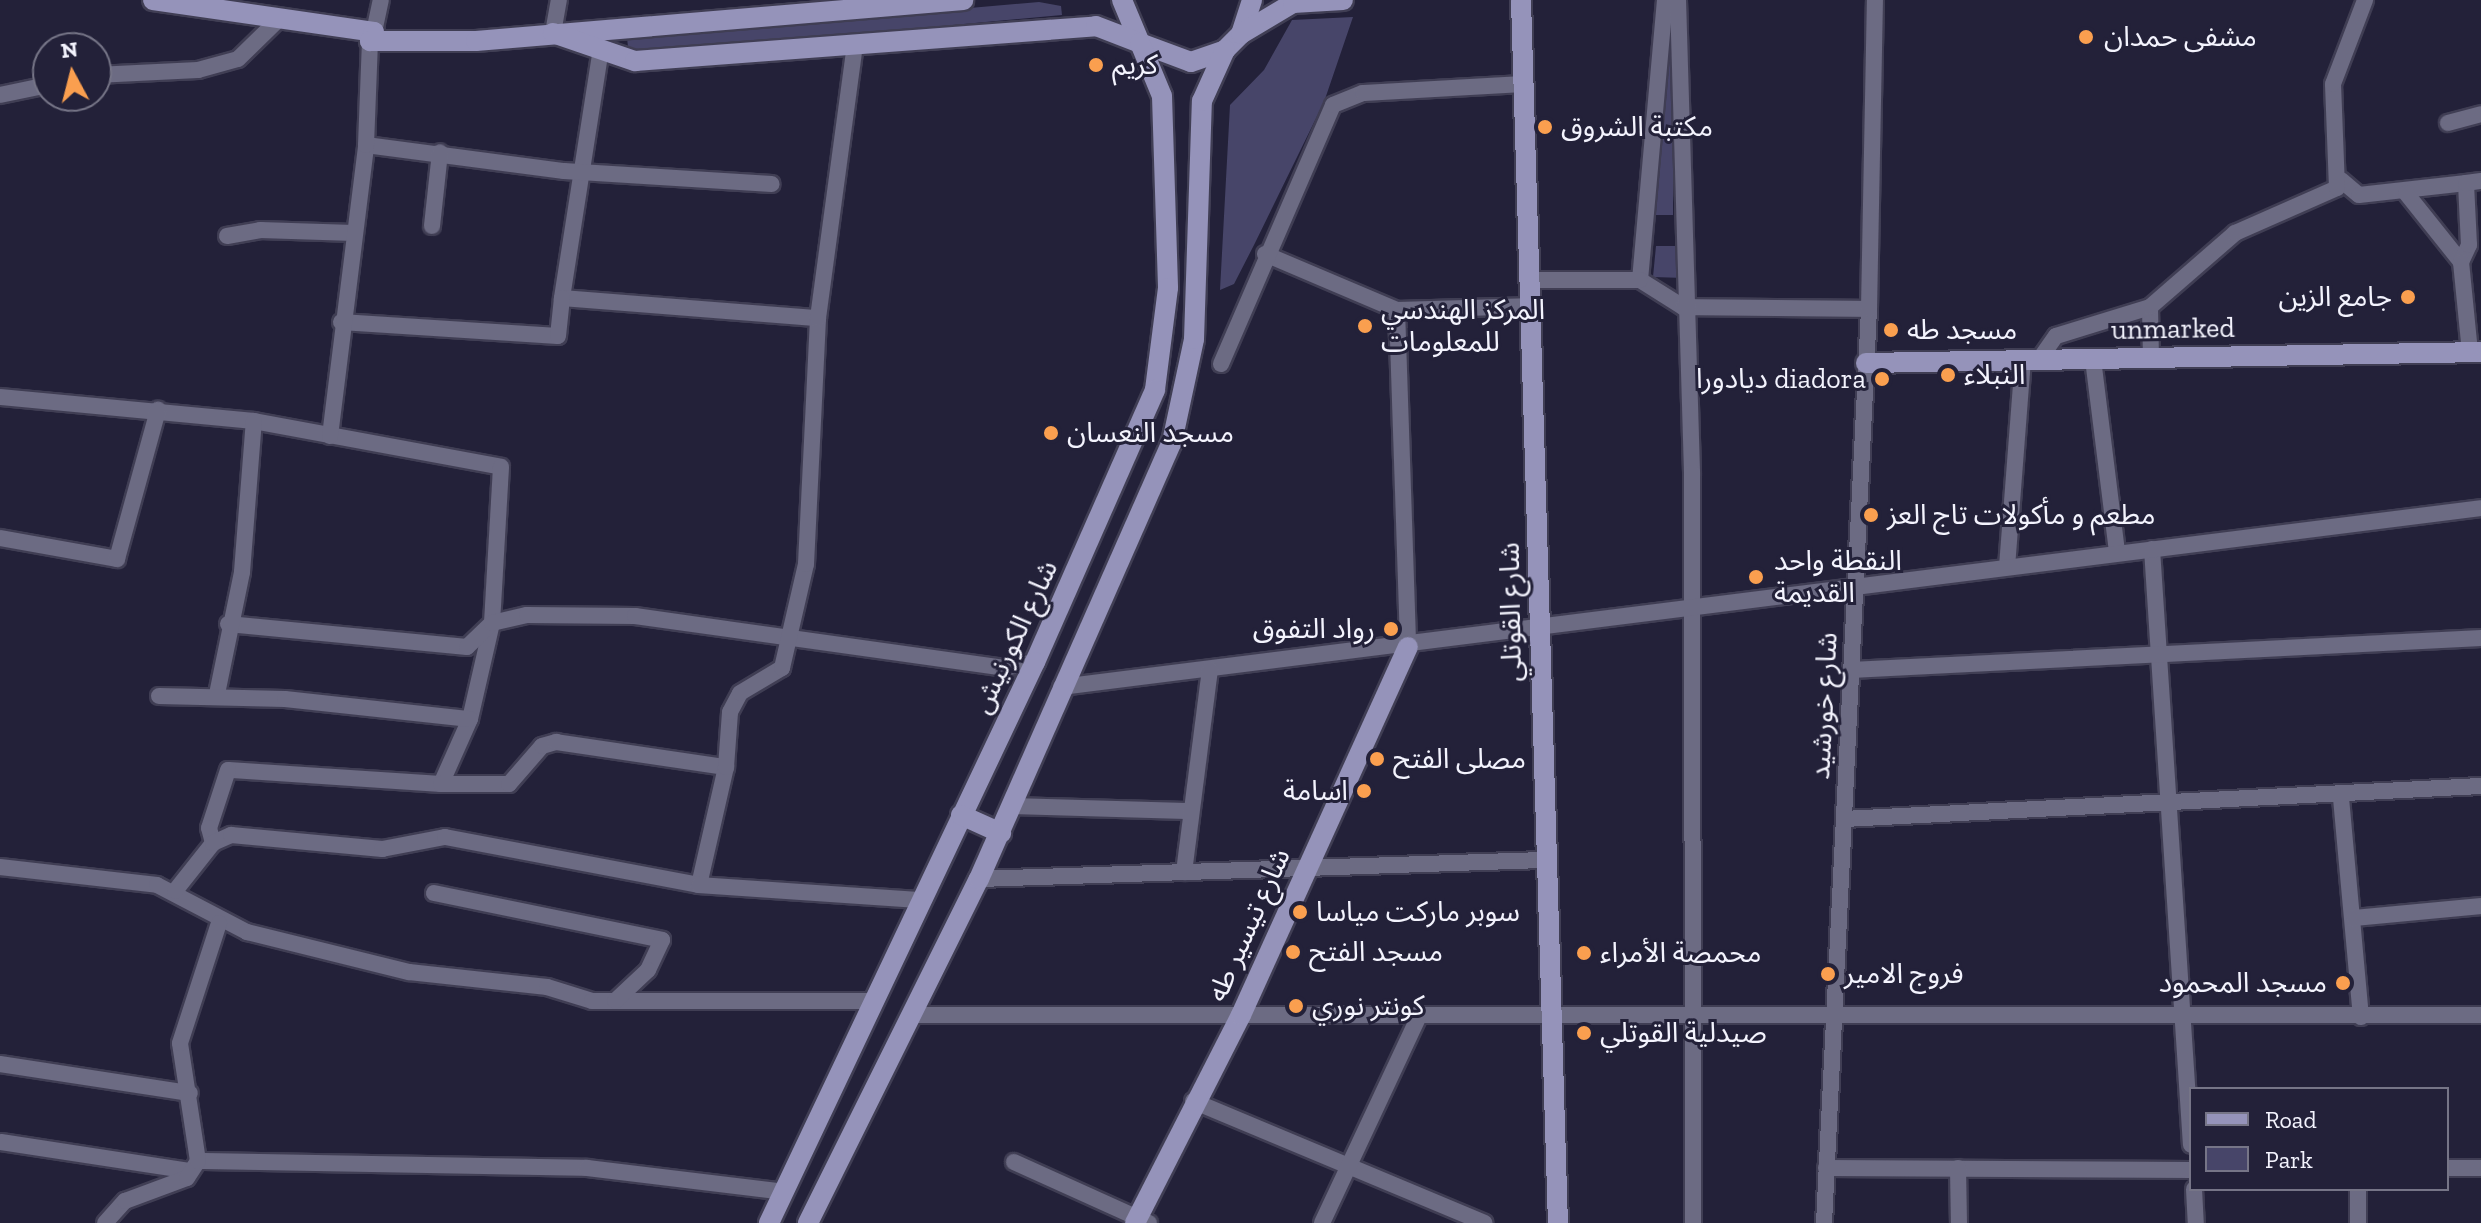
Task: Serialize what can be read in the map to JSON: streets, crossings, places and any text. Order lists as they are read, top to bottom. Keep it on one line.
{"streets":{"street":["unmarked","شارع القوتلي","شارع الكورنيش","شارع خورشيد","شارع تيسير طه"]},"crossings":[["unmarked","شارع خورشيد"]],"places":["مشفى حمدان","كريم","مكتبة الشروق","جامع الزين","المركز الهندسي للمعلومات","مسجد طه","النبلاء","ديادورا diadora","مسجد النعسان","مطعم و مأكولات تاج العز","النقطة واحد القديمة","رواد التفوق","مصلى الفتح","اسامة","سوبر ماركت مياسا","مسجد الفتح","محمصة الأمراء","فروج الامير","مسجد المحمود","كونتر نوري","صيدلية القوتلي"],"legend":["Road","Park"],"north":"top"}
